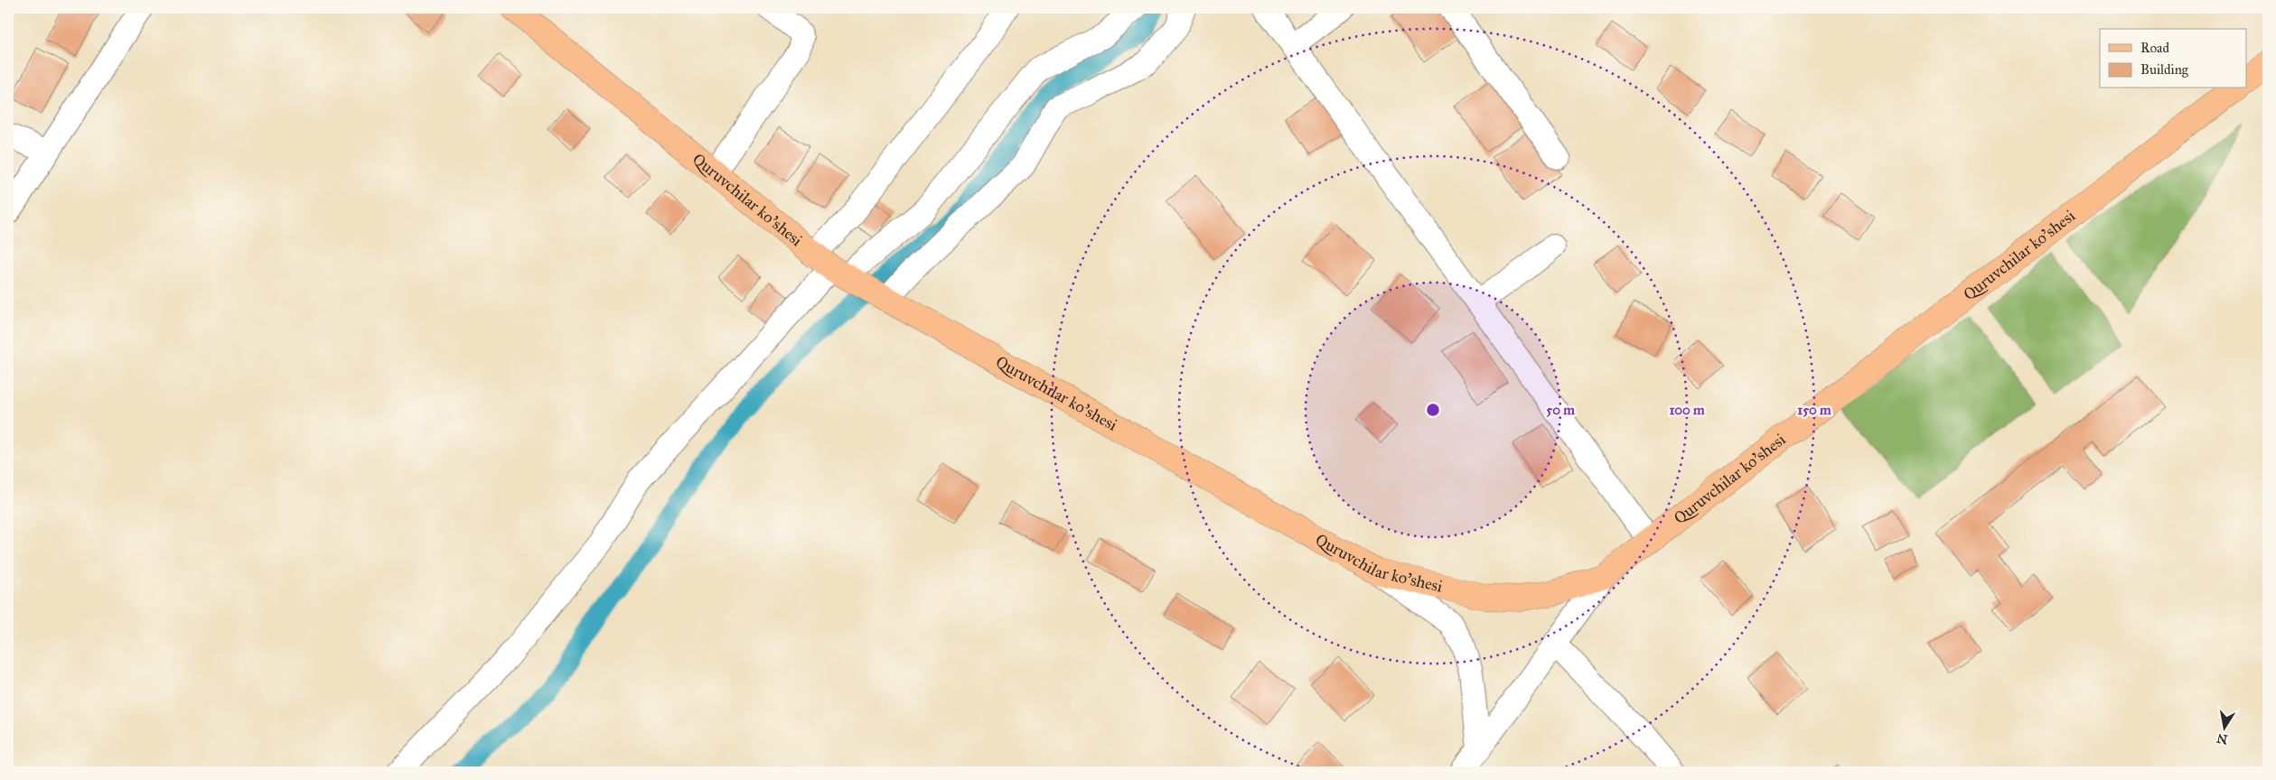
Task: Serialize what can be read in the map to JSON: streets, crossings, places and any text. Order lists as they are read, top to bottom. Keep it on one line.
{"streets":{"main road":["Quruvchilar ko'shesi"]},"legend":["Road","Building"],"north":"bottom","rings":["50 m","100 m","150 m"]}
